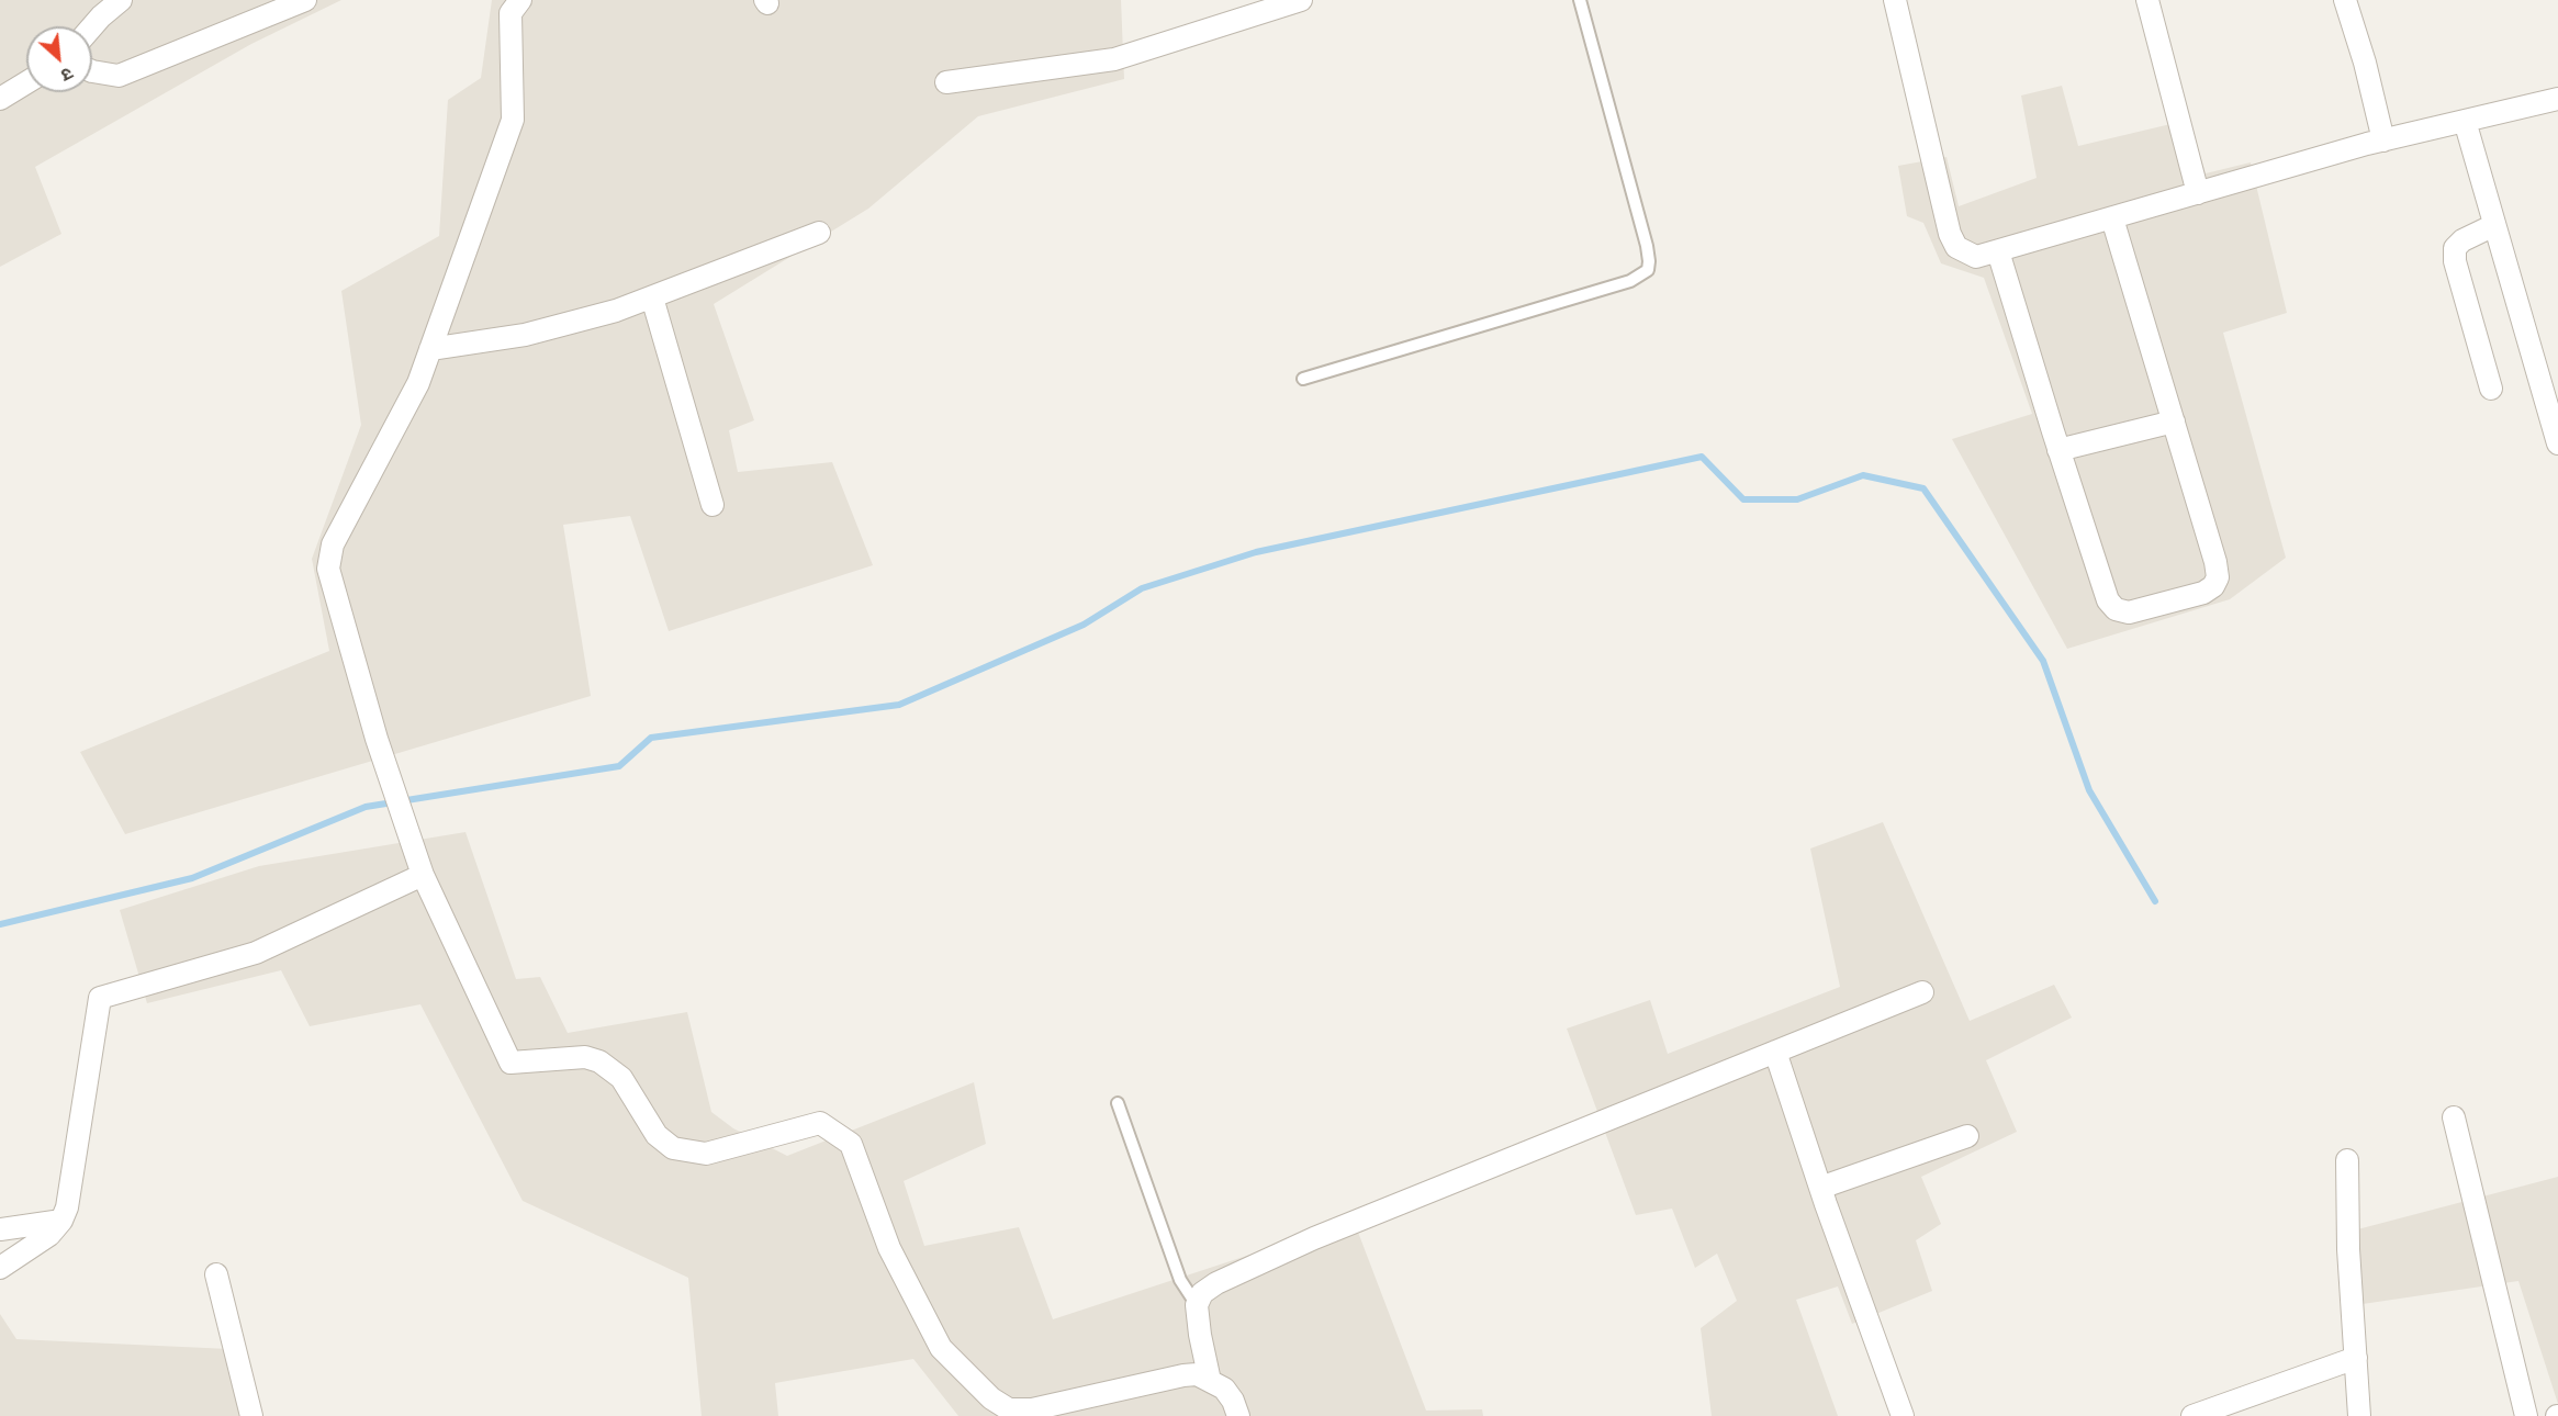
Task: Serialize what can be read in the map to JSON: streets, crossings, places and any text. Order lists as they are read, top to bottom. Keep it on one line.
{"north":"bottom right"}
